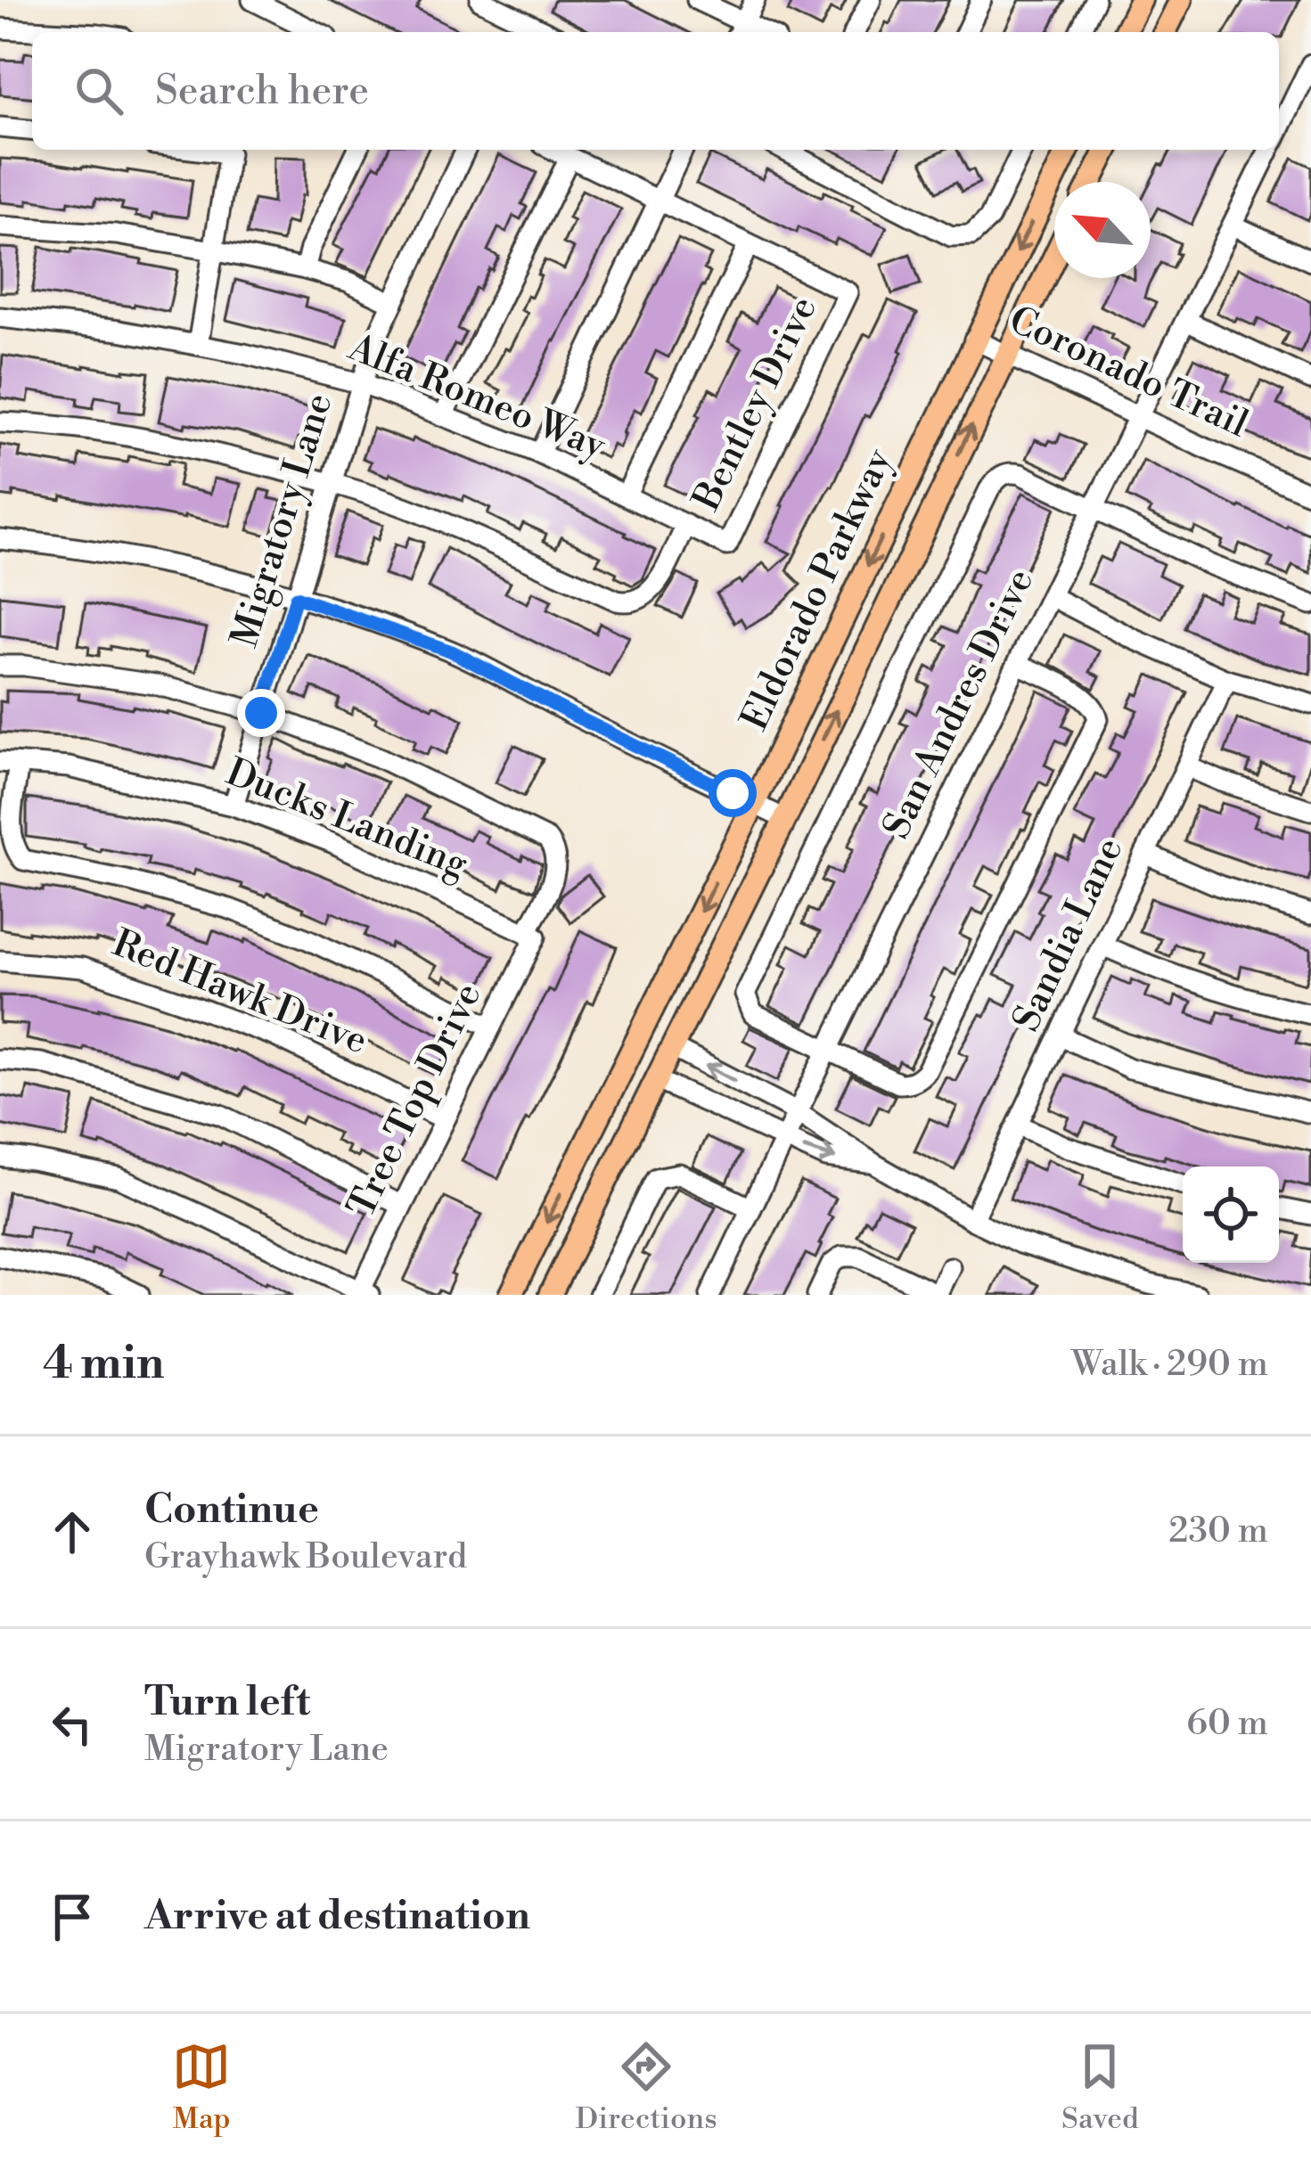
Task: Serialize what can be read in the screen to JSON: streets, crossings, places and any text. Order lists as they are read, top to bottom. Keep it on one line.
{"streets":{"main road":["Eldorado Parkway"],"street":["Coronado Trail","Alfa Romeo Way","Bentley Drive","Migratory Lane","San Andres Drive","Ducks Landing","Sandia Lane","Red Hawk Drive","Tree Top Drive"]},"crossings":[["Coronado Trail","Eldorado Parkway"],["Coronado Trail","San Andres Drive"],["Alfa Romeo Way","Bentley Drive"],["Alfa Romeo Way","Migratory Lane"],["Migratory Lane","Ducks Landing"],["Migratory Lane","Tree Top Drive"],["Ducks Landing","Tree Top Drive"],["Red Hawk Drive","Tree Top Drive"]],"north":"top left","page":{"search":"Search here","heading":["4 min","Walk · 290 m"],"list":[["Continue","Grayhawk Boulevard","230 m"],["Turn left","Migratory Lane","60 m"],"Arrive at destination"],"nav":["Map","Directions","Saved"]}}
